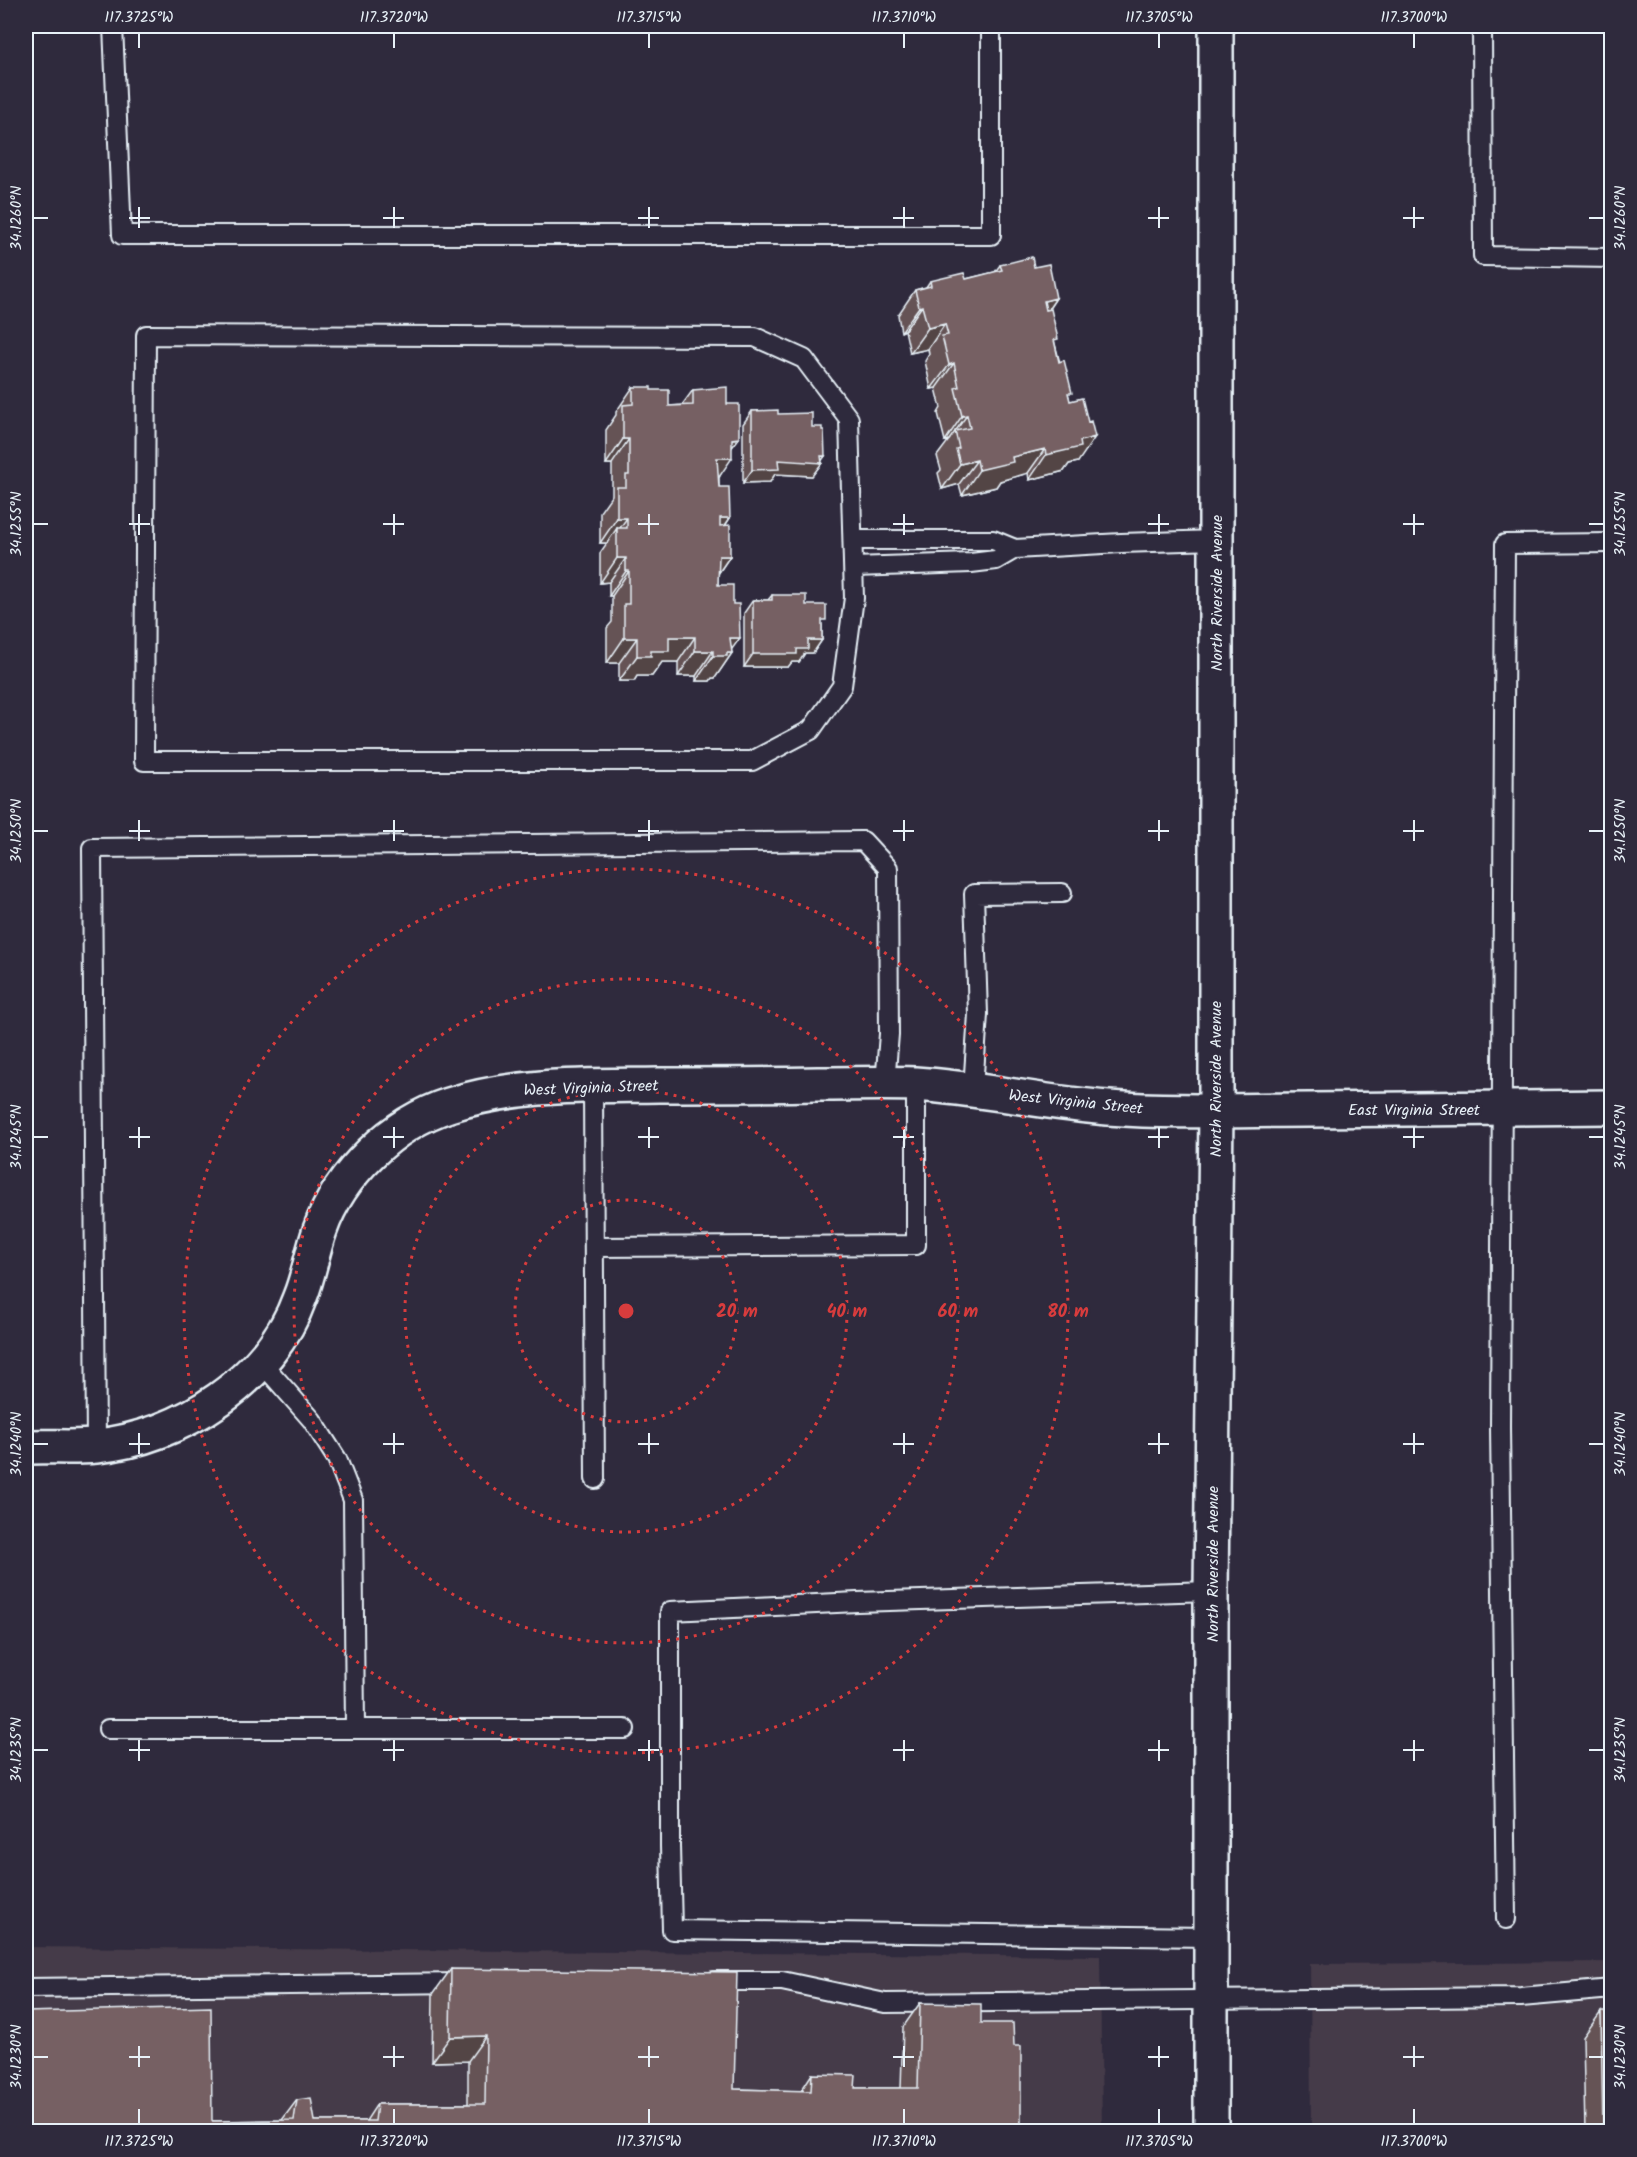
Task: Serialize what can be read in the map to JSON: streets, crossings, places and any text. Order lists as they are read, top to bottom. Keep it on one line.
{"streets":{"main road":["North Riverside Avenue","West Virginia Street","East Virginia Street"]},"crossings":[["North Riverside Avenue","West Virginia Street"],["North Riverside Avenue","East Virginia Street"],["West Virginia Street","East Virginia Street"]],"coordinates":["117.3725°W","117.3720°W","117.3715°W","117.3710°W","117.3705°W","117.3700°W","34.1260°N","34.1255°N","34.1250°N","34.1245°N","34.1240°N","34.1235°N","34.1230°N"],"rings":["20 m","40 m","60 m","80 m"]}
